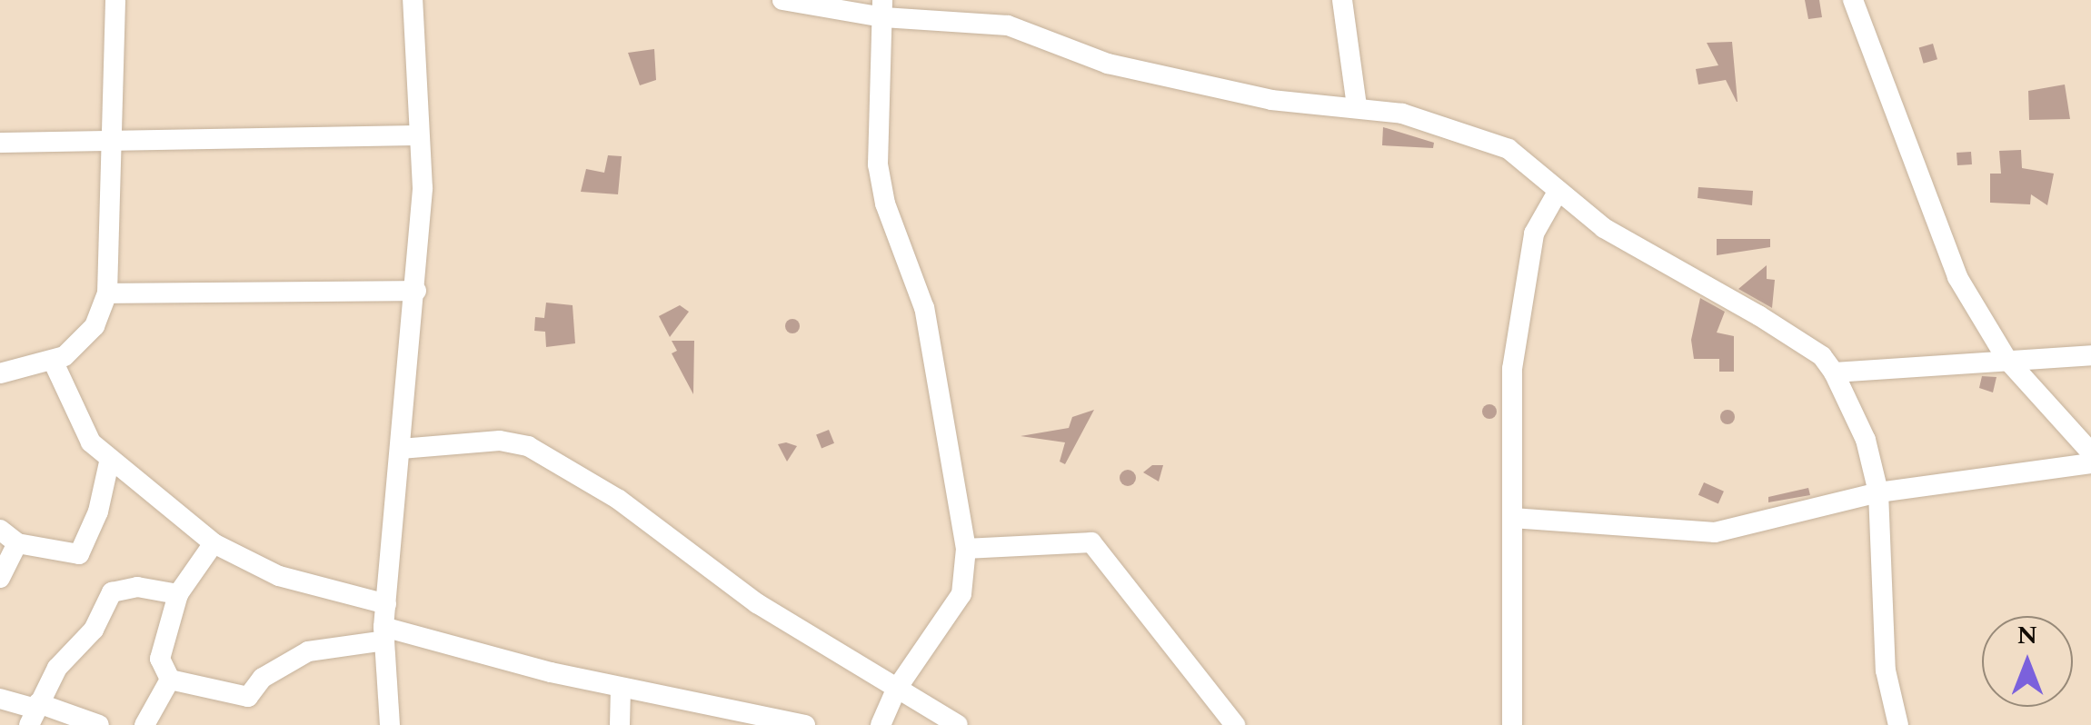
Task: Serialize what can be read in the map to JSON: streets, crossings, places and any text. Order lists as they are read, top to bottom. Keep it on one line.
{"north":"top"}
